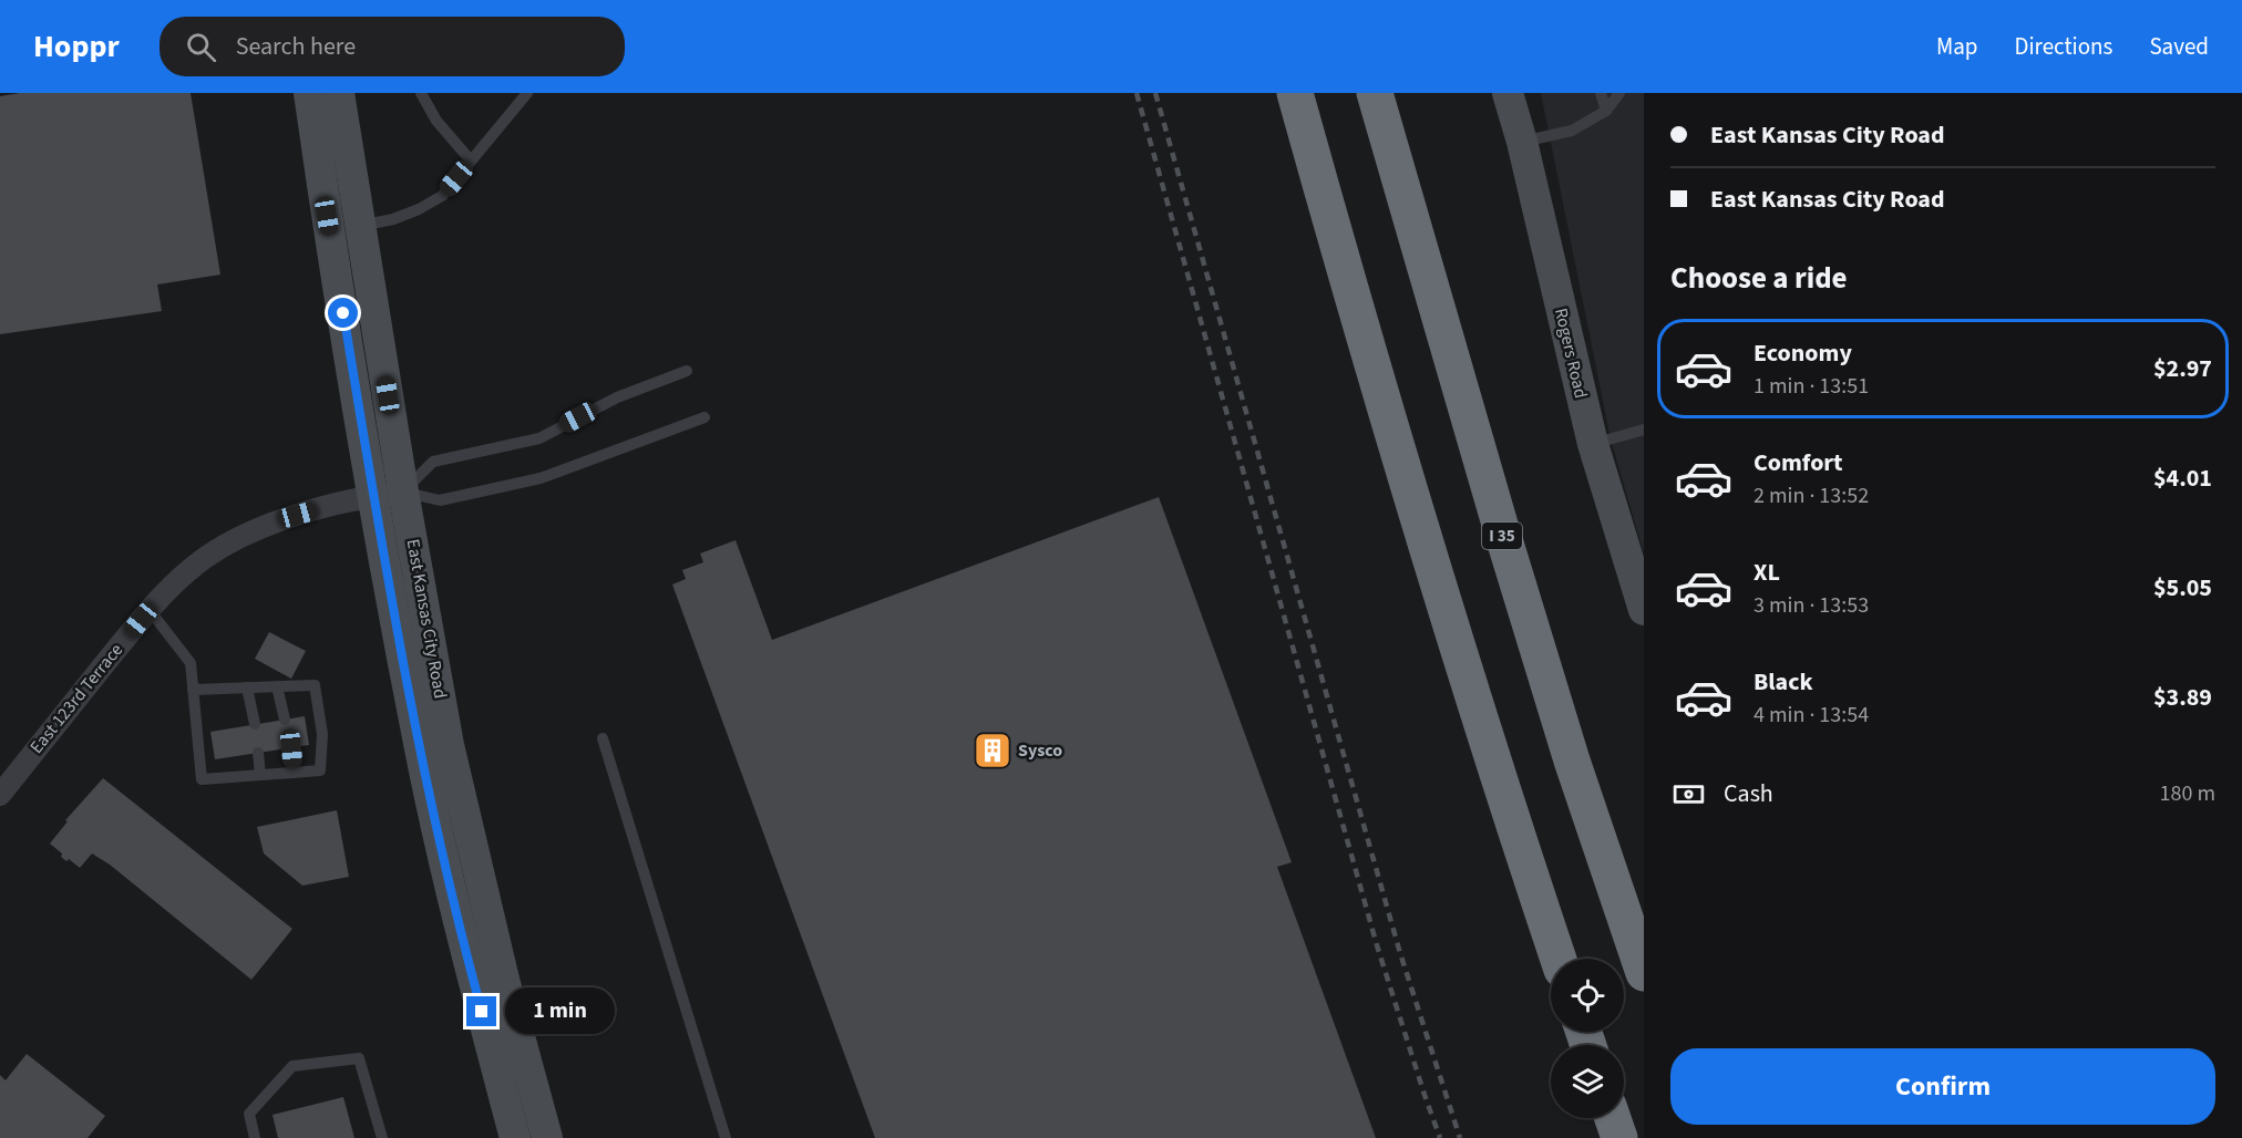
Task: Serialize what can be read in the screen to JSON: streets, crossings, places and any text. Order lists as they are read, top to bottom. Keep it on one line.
{"streets":{"highway":["I 35"],"main road":["Rogers Road","East Kansas City Road"],"street":["East 123rd Terrace"]},"crossings":[["East Kansas City Road","East 123rd Terrace"]],"places":{"building":["Sysco"]},"page":{"header":"Hoppr","search":"Search here","nav":["Map","Directions","Saved"],"banner":["East Kansas City Road","East Kansas City Road"],"heading":"Choose a ride","list":[{"name":"Economy","note":"1 min · 13:51","value":"$2.97"},{"name":"Comfort","note":"2 min · 13:52","value":"$4.01"},{"name":"XL","note":"3 min · 13:53","value":"$5.05"},{"name":"Black","note":"4 min · 13:54","value":"$3.89"}],"pay":["Cash","180 m"],"bubble":"1 min","buttons":"Confirm"}}
